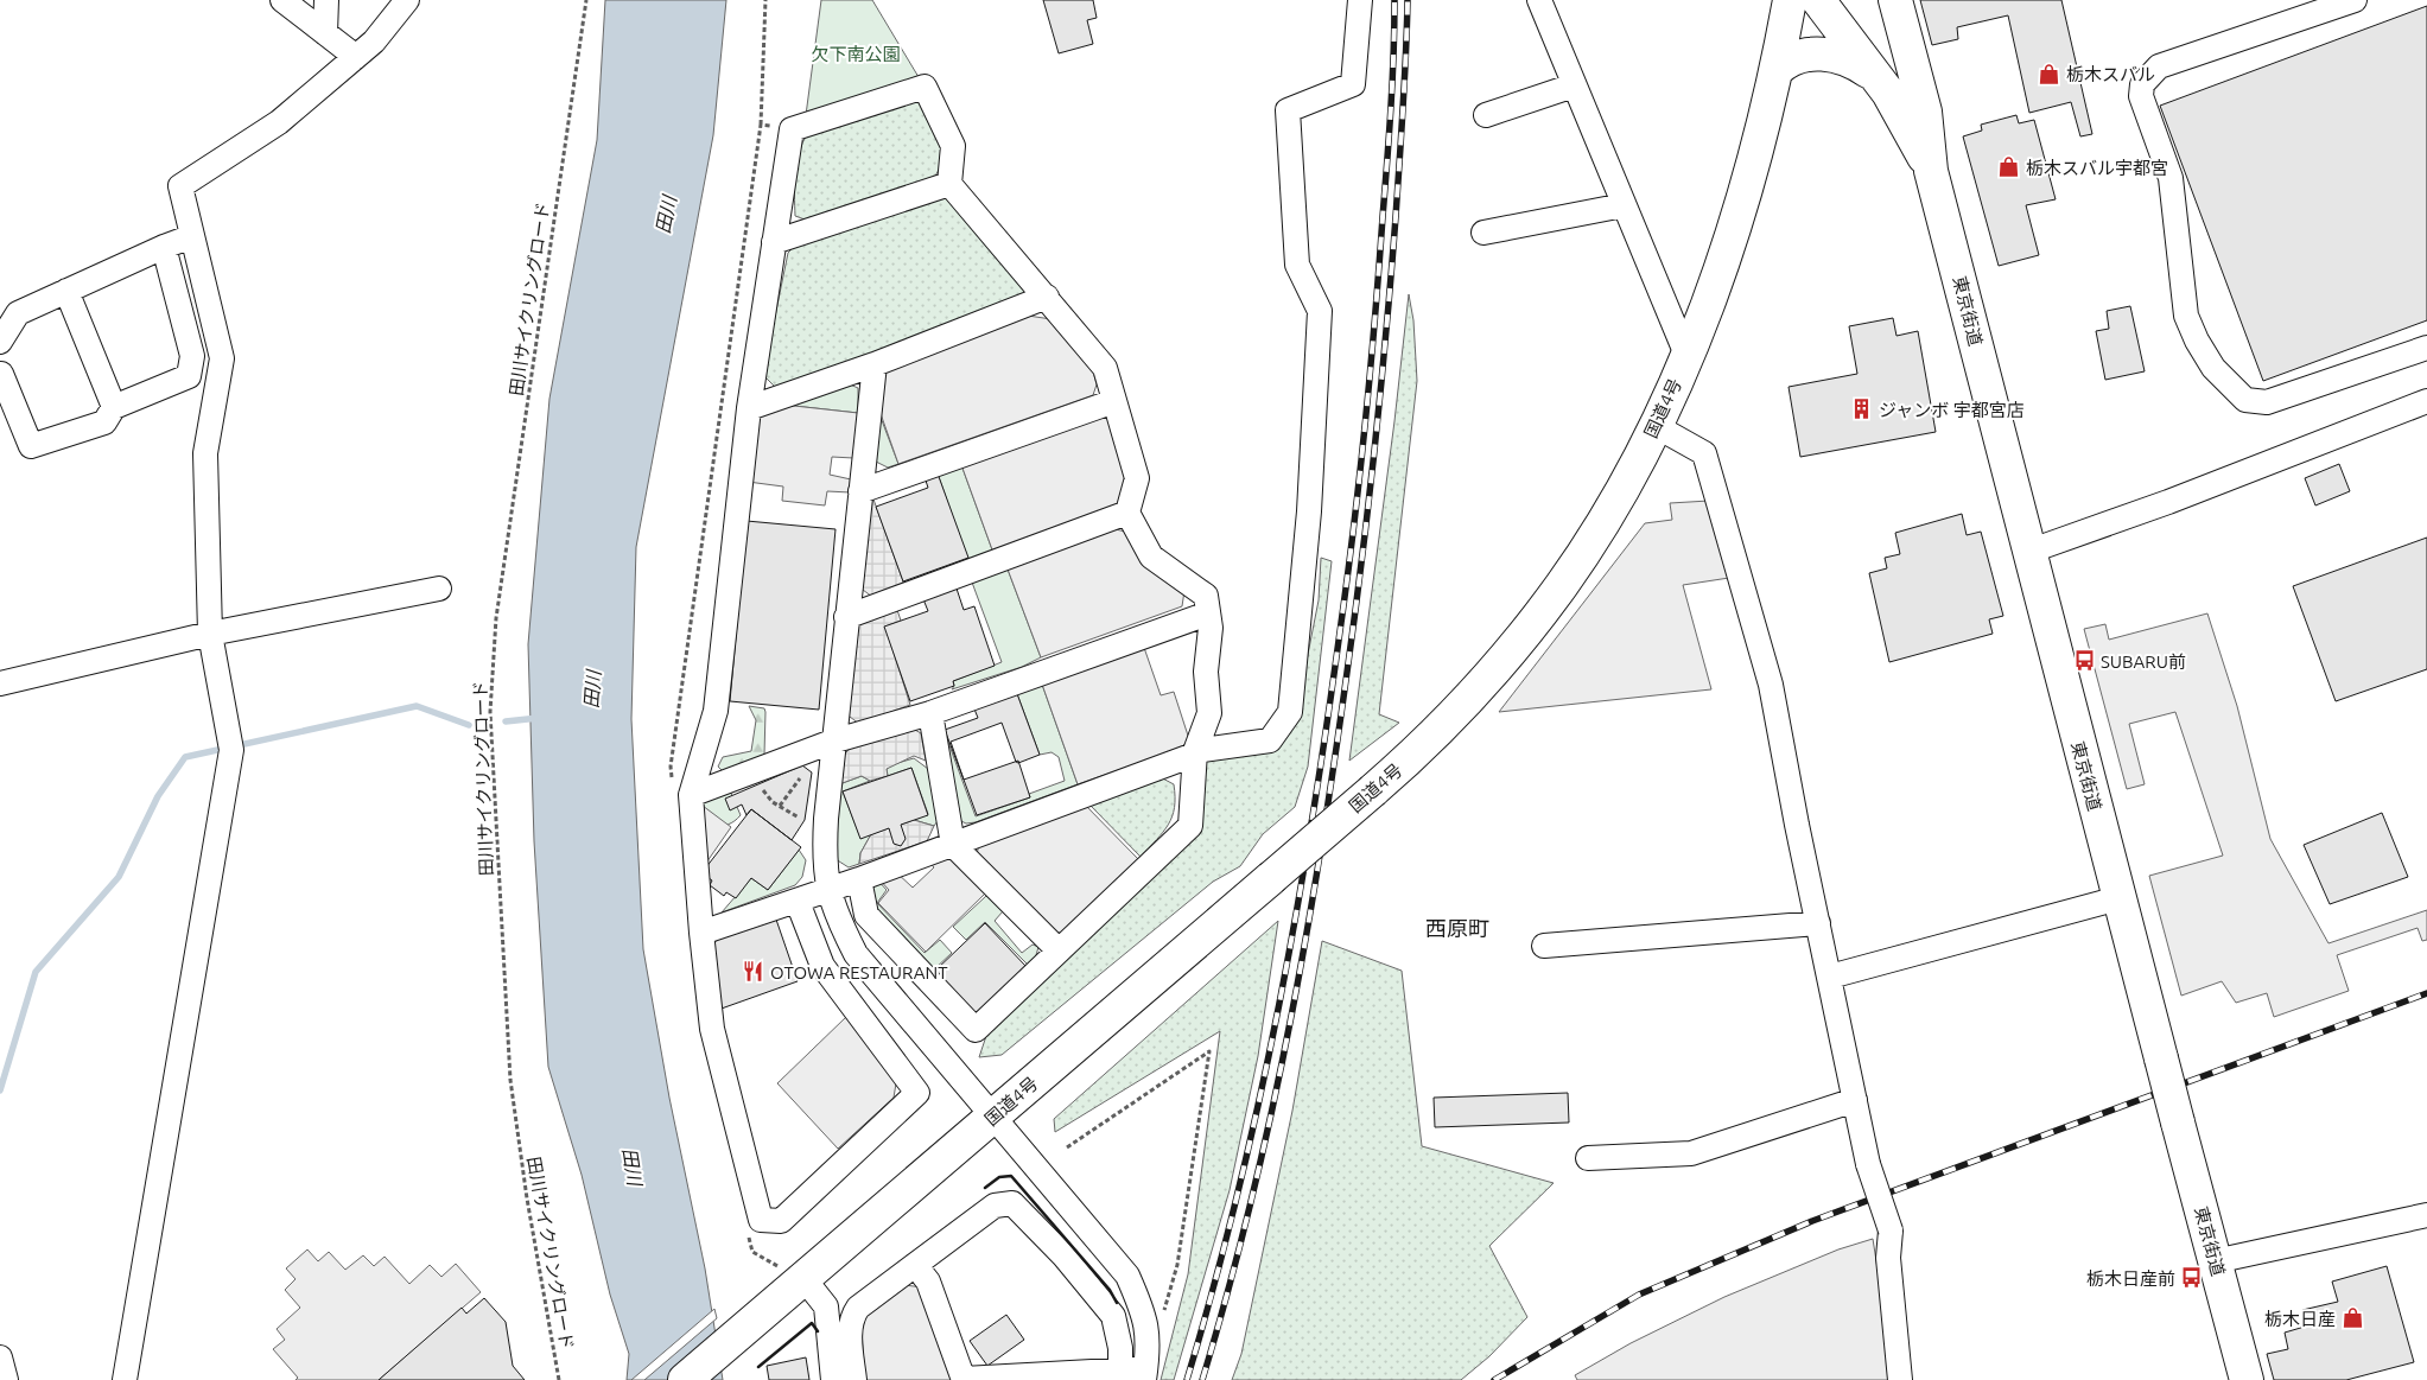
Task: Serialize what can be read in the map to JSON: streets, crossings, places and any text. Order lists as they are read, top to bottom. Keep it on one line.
{"streets":{"highway":["東京街道","国道4号"],"path":["田川サイクリングロード"]},"districts":["西原町"],"water":["田川"],"parks":["欠下南公園"],"places":{"shop":["栃木スバル","栃木スバル宇都宮","栃木日産"],"building":["ジャンボ 宇都宮店"],"bus stop":["SUBARU前","栃木日産前"],"restaurant":["OTOWA RESTAURANT"]}}
